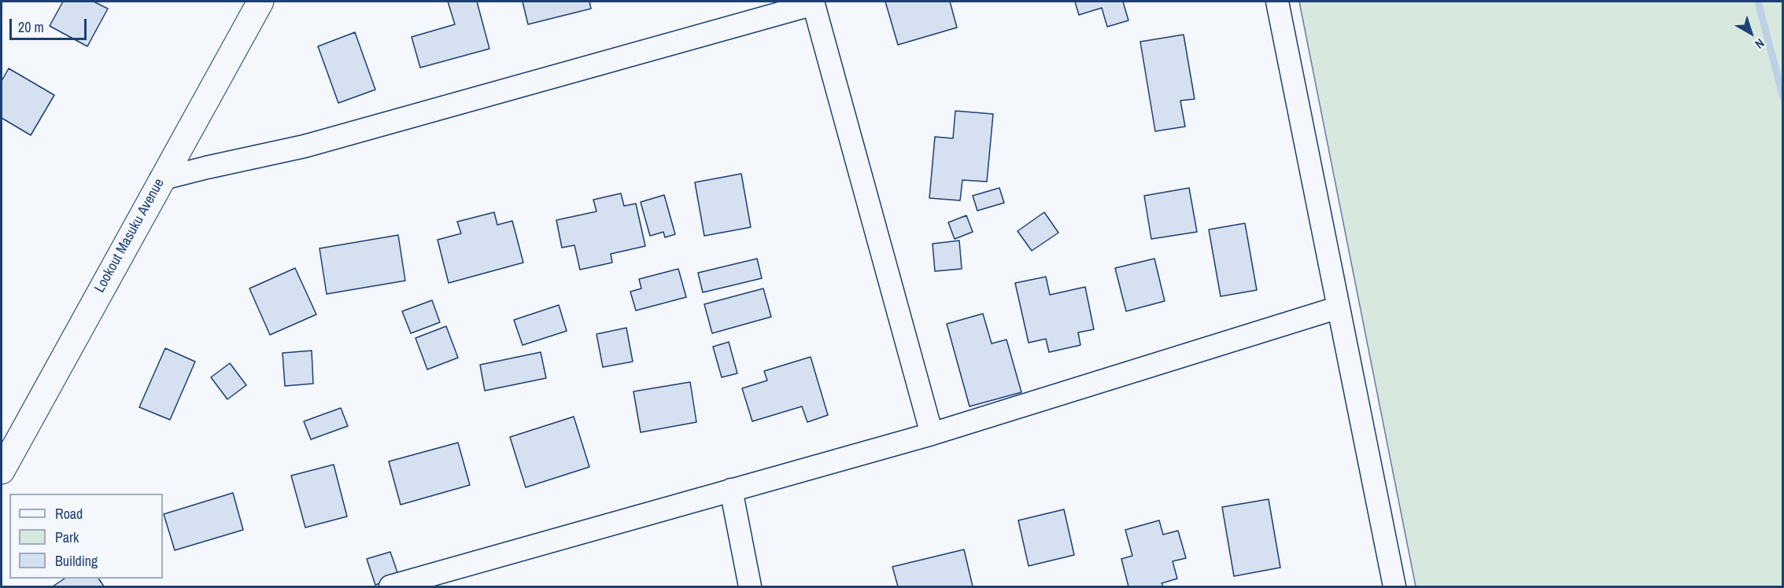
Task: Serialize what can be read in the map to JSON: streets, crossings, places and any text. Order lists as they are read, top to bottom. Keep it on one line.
{"streets":{"street":["Lookout Masuku Avenue"]},"legend":["Road","Park","Building"],"scale_bar":"20 m","north":"bottom right"}
